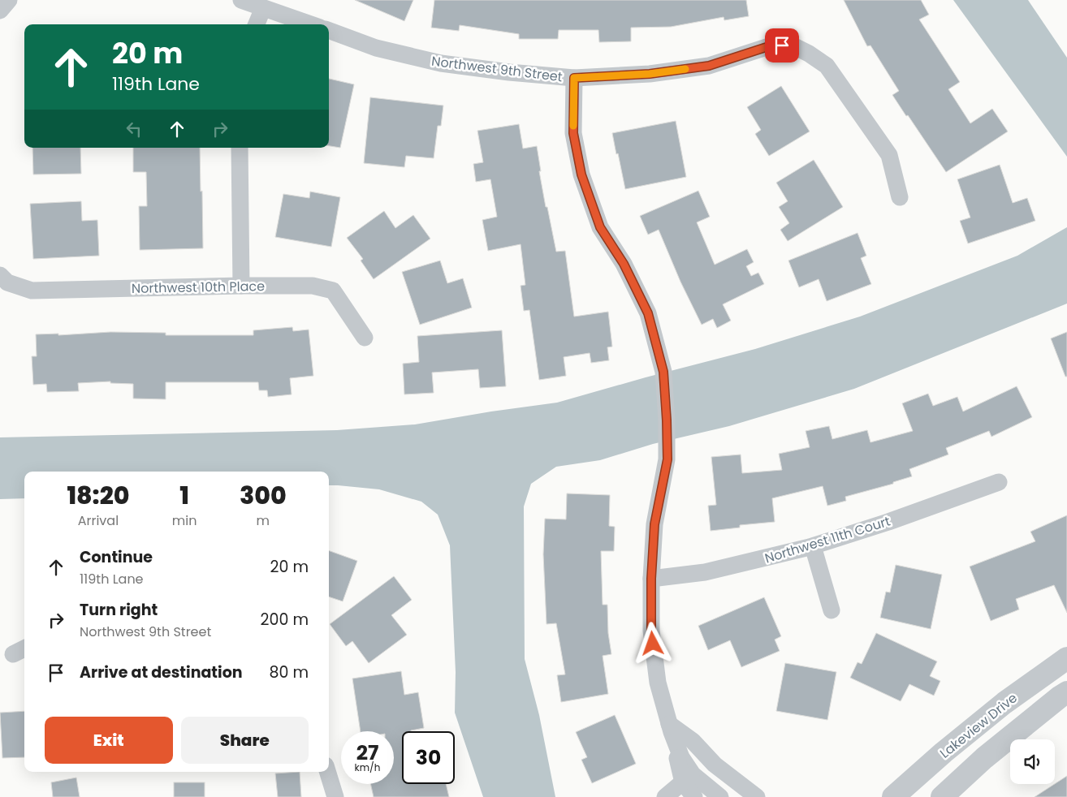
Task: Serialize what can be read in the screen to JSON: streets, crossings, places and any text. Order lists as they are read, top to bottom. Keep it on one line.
{"streets":{"street":["Northwest 9th Street","Northwest 10th Place","Northwest 11th Court","Lakeview Drive"]},"page":{"turn":["20 m","119th Lane"],"eta":["18:20","Arrival","1","min","300","m"],"list":[{"name":"Continue","note":"119th Lane","value":"20 m"},{"name":"Turn right","note":"Northwest 9th Street","value":"200 m"},{"name":"Arrive at destination","value":"80 m"}],"buttons":["Exit","Share"],"speed":"27 km/h","limit":"30"}}
